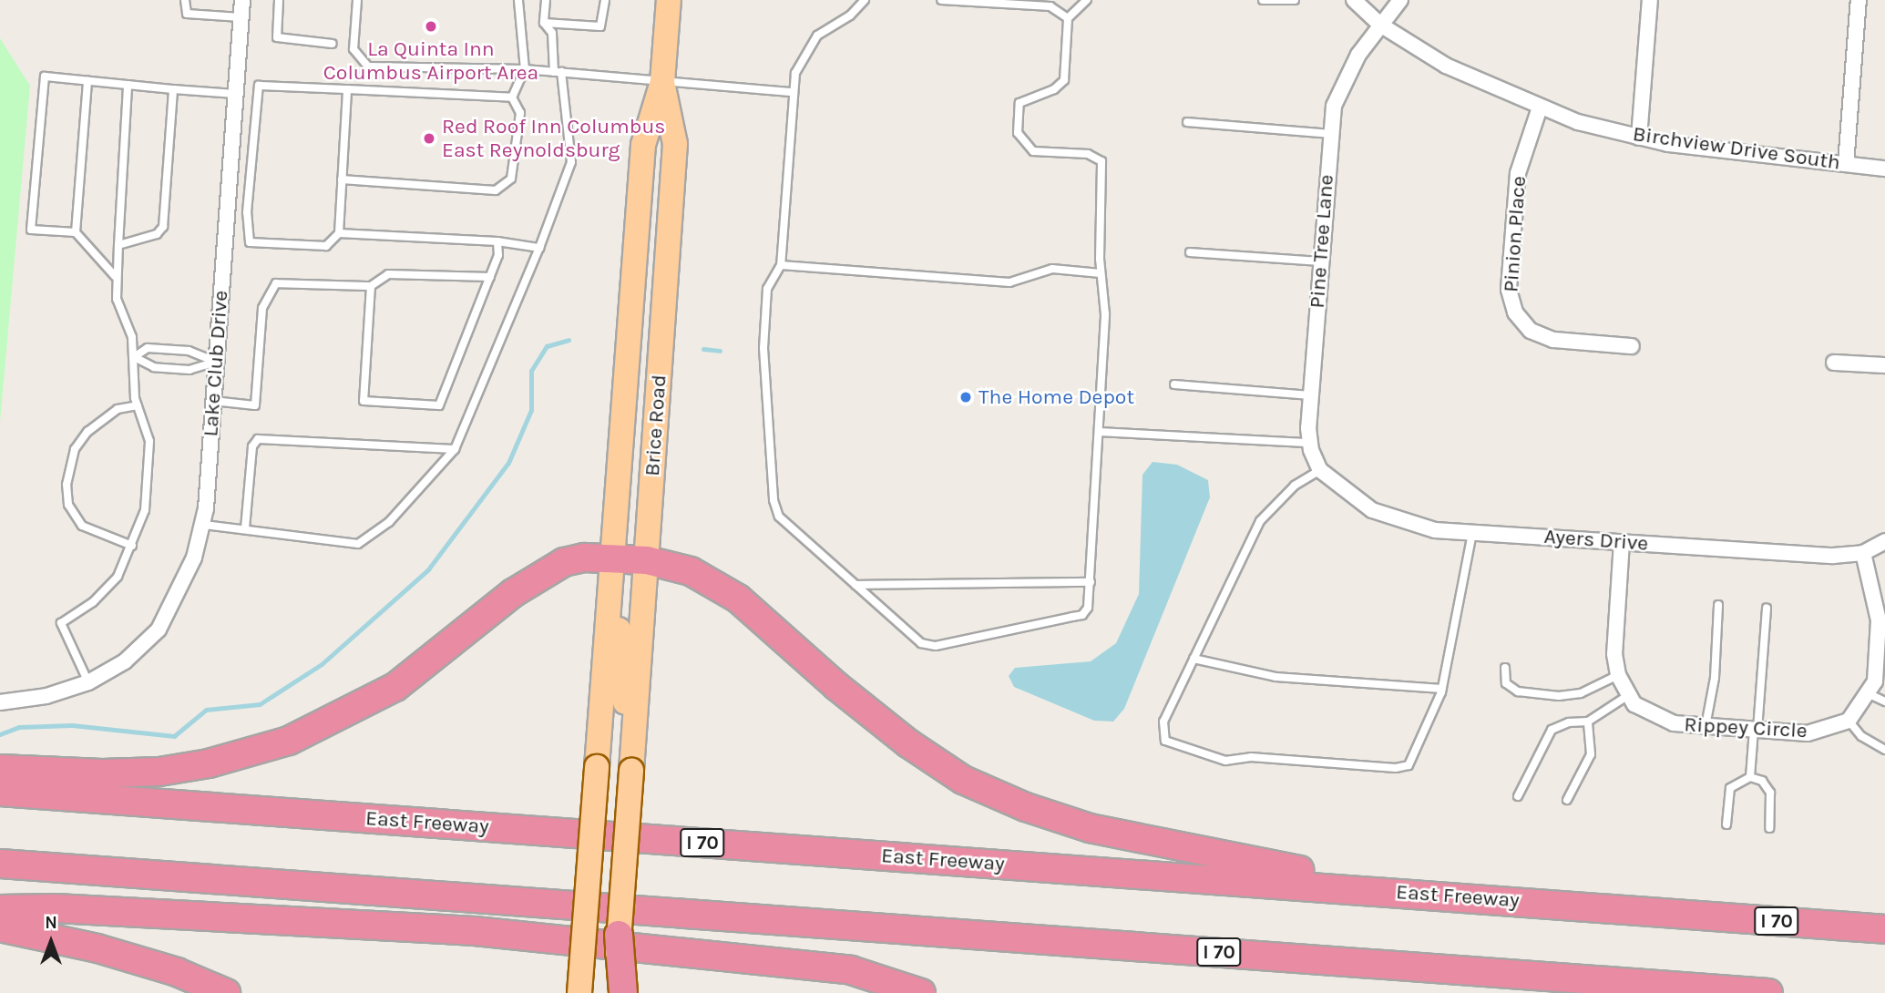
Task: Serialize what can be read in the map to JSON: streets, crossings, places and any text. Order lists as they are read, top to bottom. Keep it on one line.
{"streets":{"highway":["East Freeway","I 70"],"main road":["Brice Road"],"street":["Birchview Drive South","Pinion Place","Pine Tree Lane","Lake Club Drive","Ayers Drive","Rippey Circle"]},"crossings":[["Birchview Drive South","Pinion Place"],["Birchview Drive South","Pine Tree Lane"],["Pine Tree Lane","Ayers Drive"],["Ayers Drive","Rippey Circle"]],"places":["La Quinta Inn Columbus Airport Area","Red Roof Inn Columbus East Reynoldsburg","The Home Depot"],"north":"top"}
